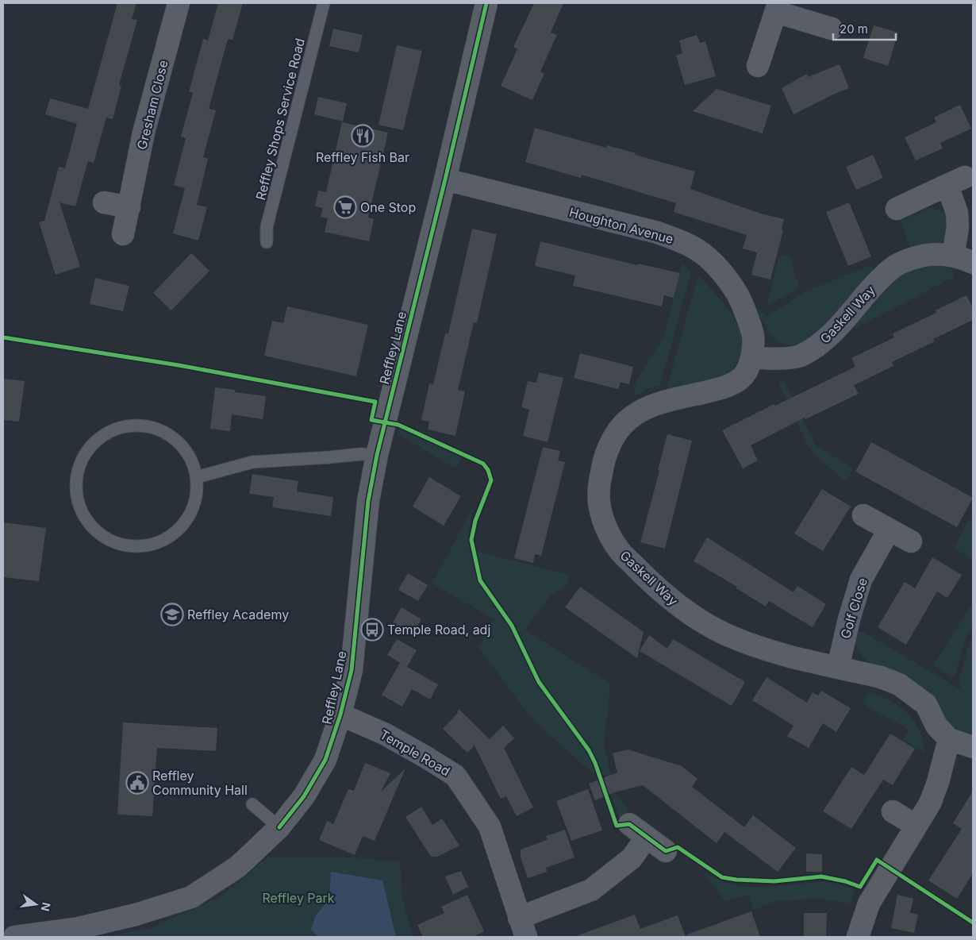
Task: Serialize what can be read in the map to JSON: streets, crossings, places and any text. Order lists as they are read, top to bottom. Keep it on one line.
{"streets":{"street":["Gresham Close","Houghton Avenue","Gaskell Way","Reffley Lane","Golf Close","Temple Road"],"lane":["Reffley Shops Service Road"]},"crossings":[["Houghton Avenue","Gaskell Way"],["Houghton Avenue","Reffley Lane"],["Gaskell Way","Golf Close"],["Reffley Lane","Temple Road"]],"parks":["Reffley Park"],"places":{"restaurant":["Reffley Fish Bar"],"supermarket":["One Stop"],"school or university":["Reffley Academy"],"bus stop":["Temple Road, adj"],"public building":["Reffley Community Hall"]},"scale_bar":"20 m","north":"right"}
